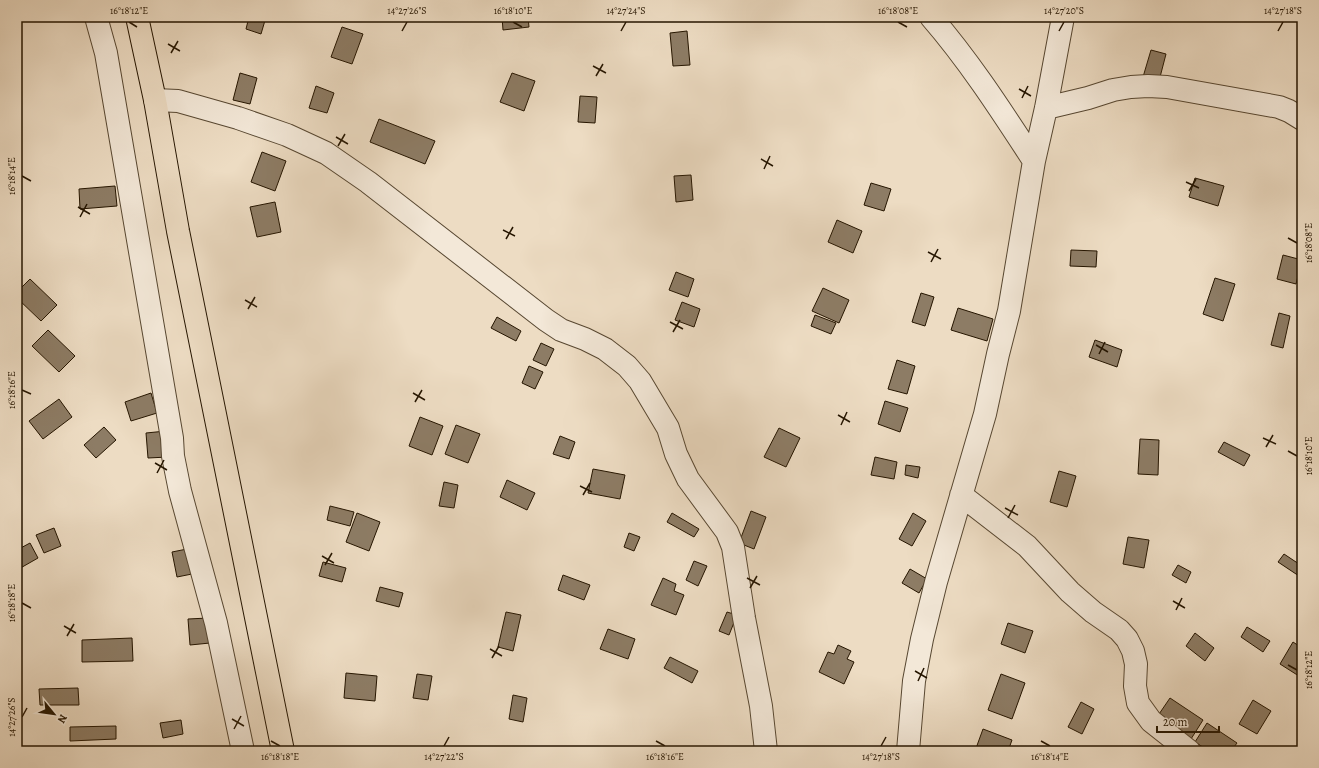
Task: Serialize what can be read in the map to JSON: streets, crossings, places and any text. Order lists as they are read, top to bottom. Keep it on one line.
{"scale_bar":"20 m","north":"bottom right","coordinates":["16°18'12\"E","14°27'26\"S","16°18'10\"E","14°27'24\"S","16°18'08\"E","14°27'20\"S","14°27'18\"S","16°18'14\"E","16°18'16\"E","16°18'18\"E","14°27'22\"S"]}
